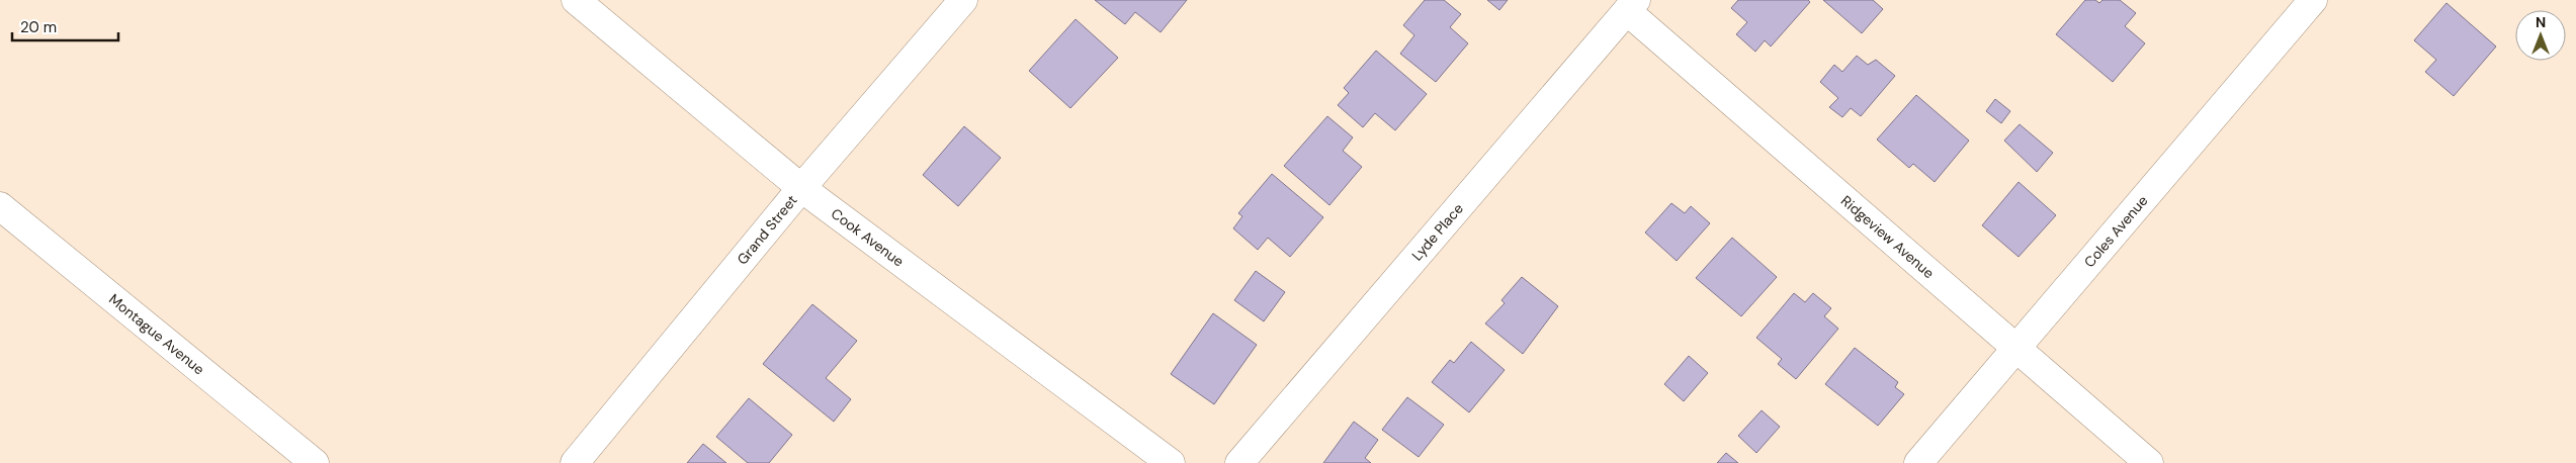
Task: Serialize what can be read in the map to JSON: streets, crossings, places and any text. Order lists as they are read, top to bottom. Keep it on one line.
{"streets":{"street":["Grand Street","Lyde Place","Coles Avenue","Ridgeview Avenue","Cook Avenue","Montague Avenue"]},"crossings":[["Grand Street","Cook Avenue"],["Lyde Place","Ridgeview Avenue"],["Coles Avenue","Ridgeview Avenue"]],"scale_bar":"20 m","north":"top"}
